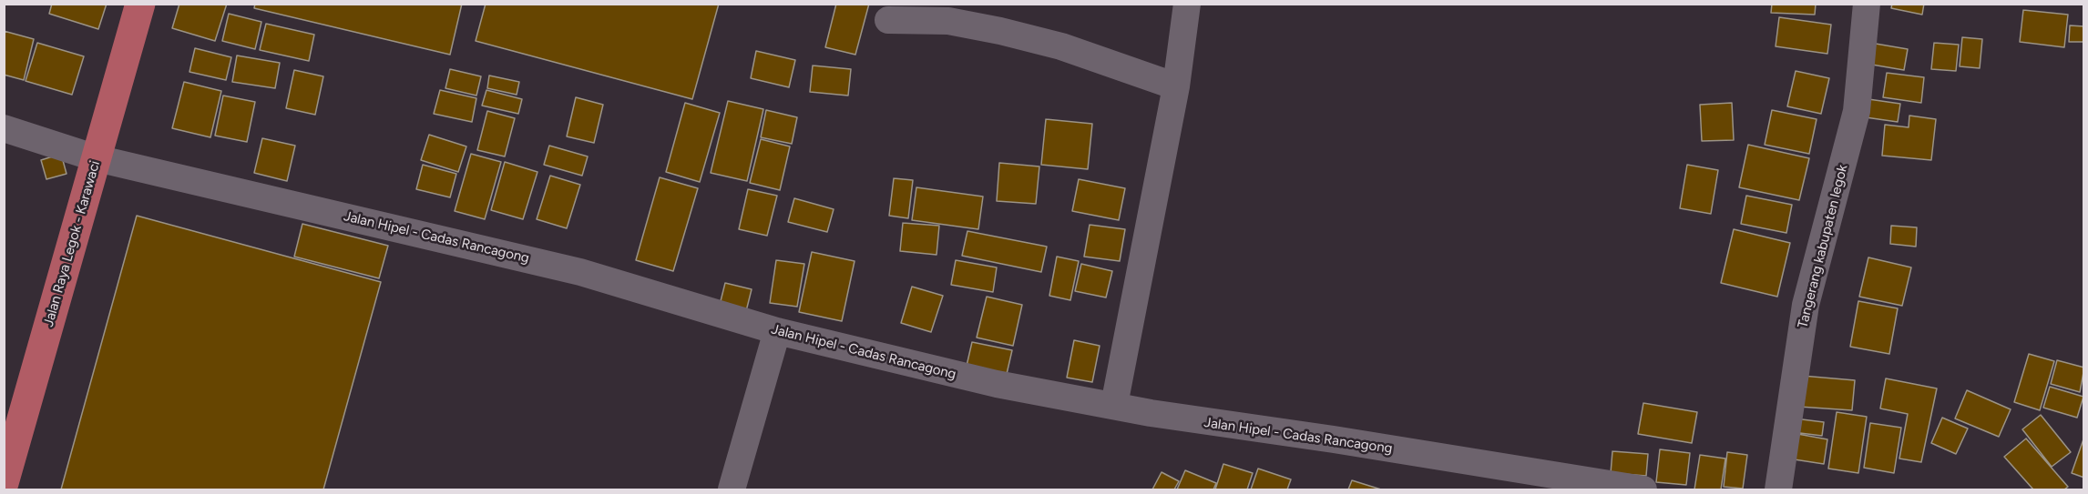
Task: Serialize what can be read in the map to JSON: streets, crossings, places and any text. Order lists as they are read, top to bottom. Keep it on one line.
{"streets":{"main road":["Jalan Raya Legok - Karawaci"],"street":["Jalan Hipel - Cadas Rancagong","Tangerang kabupaten legok"]},"crossings":[["Jalan Hipel - Cadas Rancagong","Jalan Raya Legok - Karawaci"]]}
